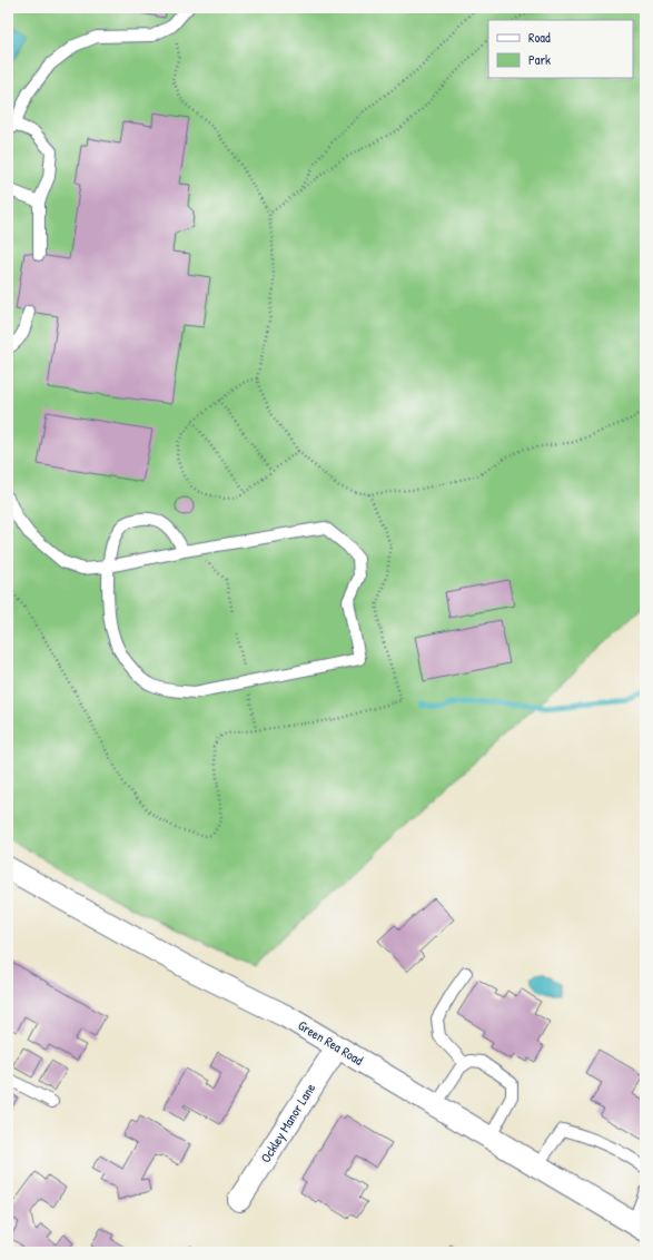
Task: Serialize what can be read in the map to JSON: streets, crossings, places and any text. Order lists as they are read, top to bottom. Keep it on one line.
{"streets":{"street":["Green Rea Road","Ockley Manor Lane"]},"crossings":[["Green Rea Road","Ockley Manor Lane"]],"legend":["Road","Park"]}
